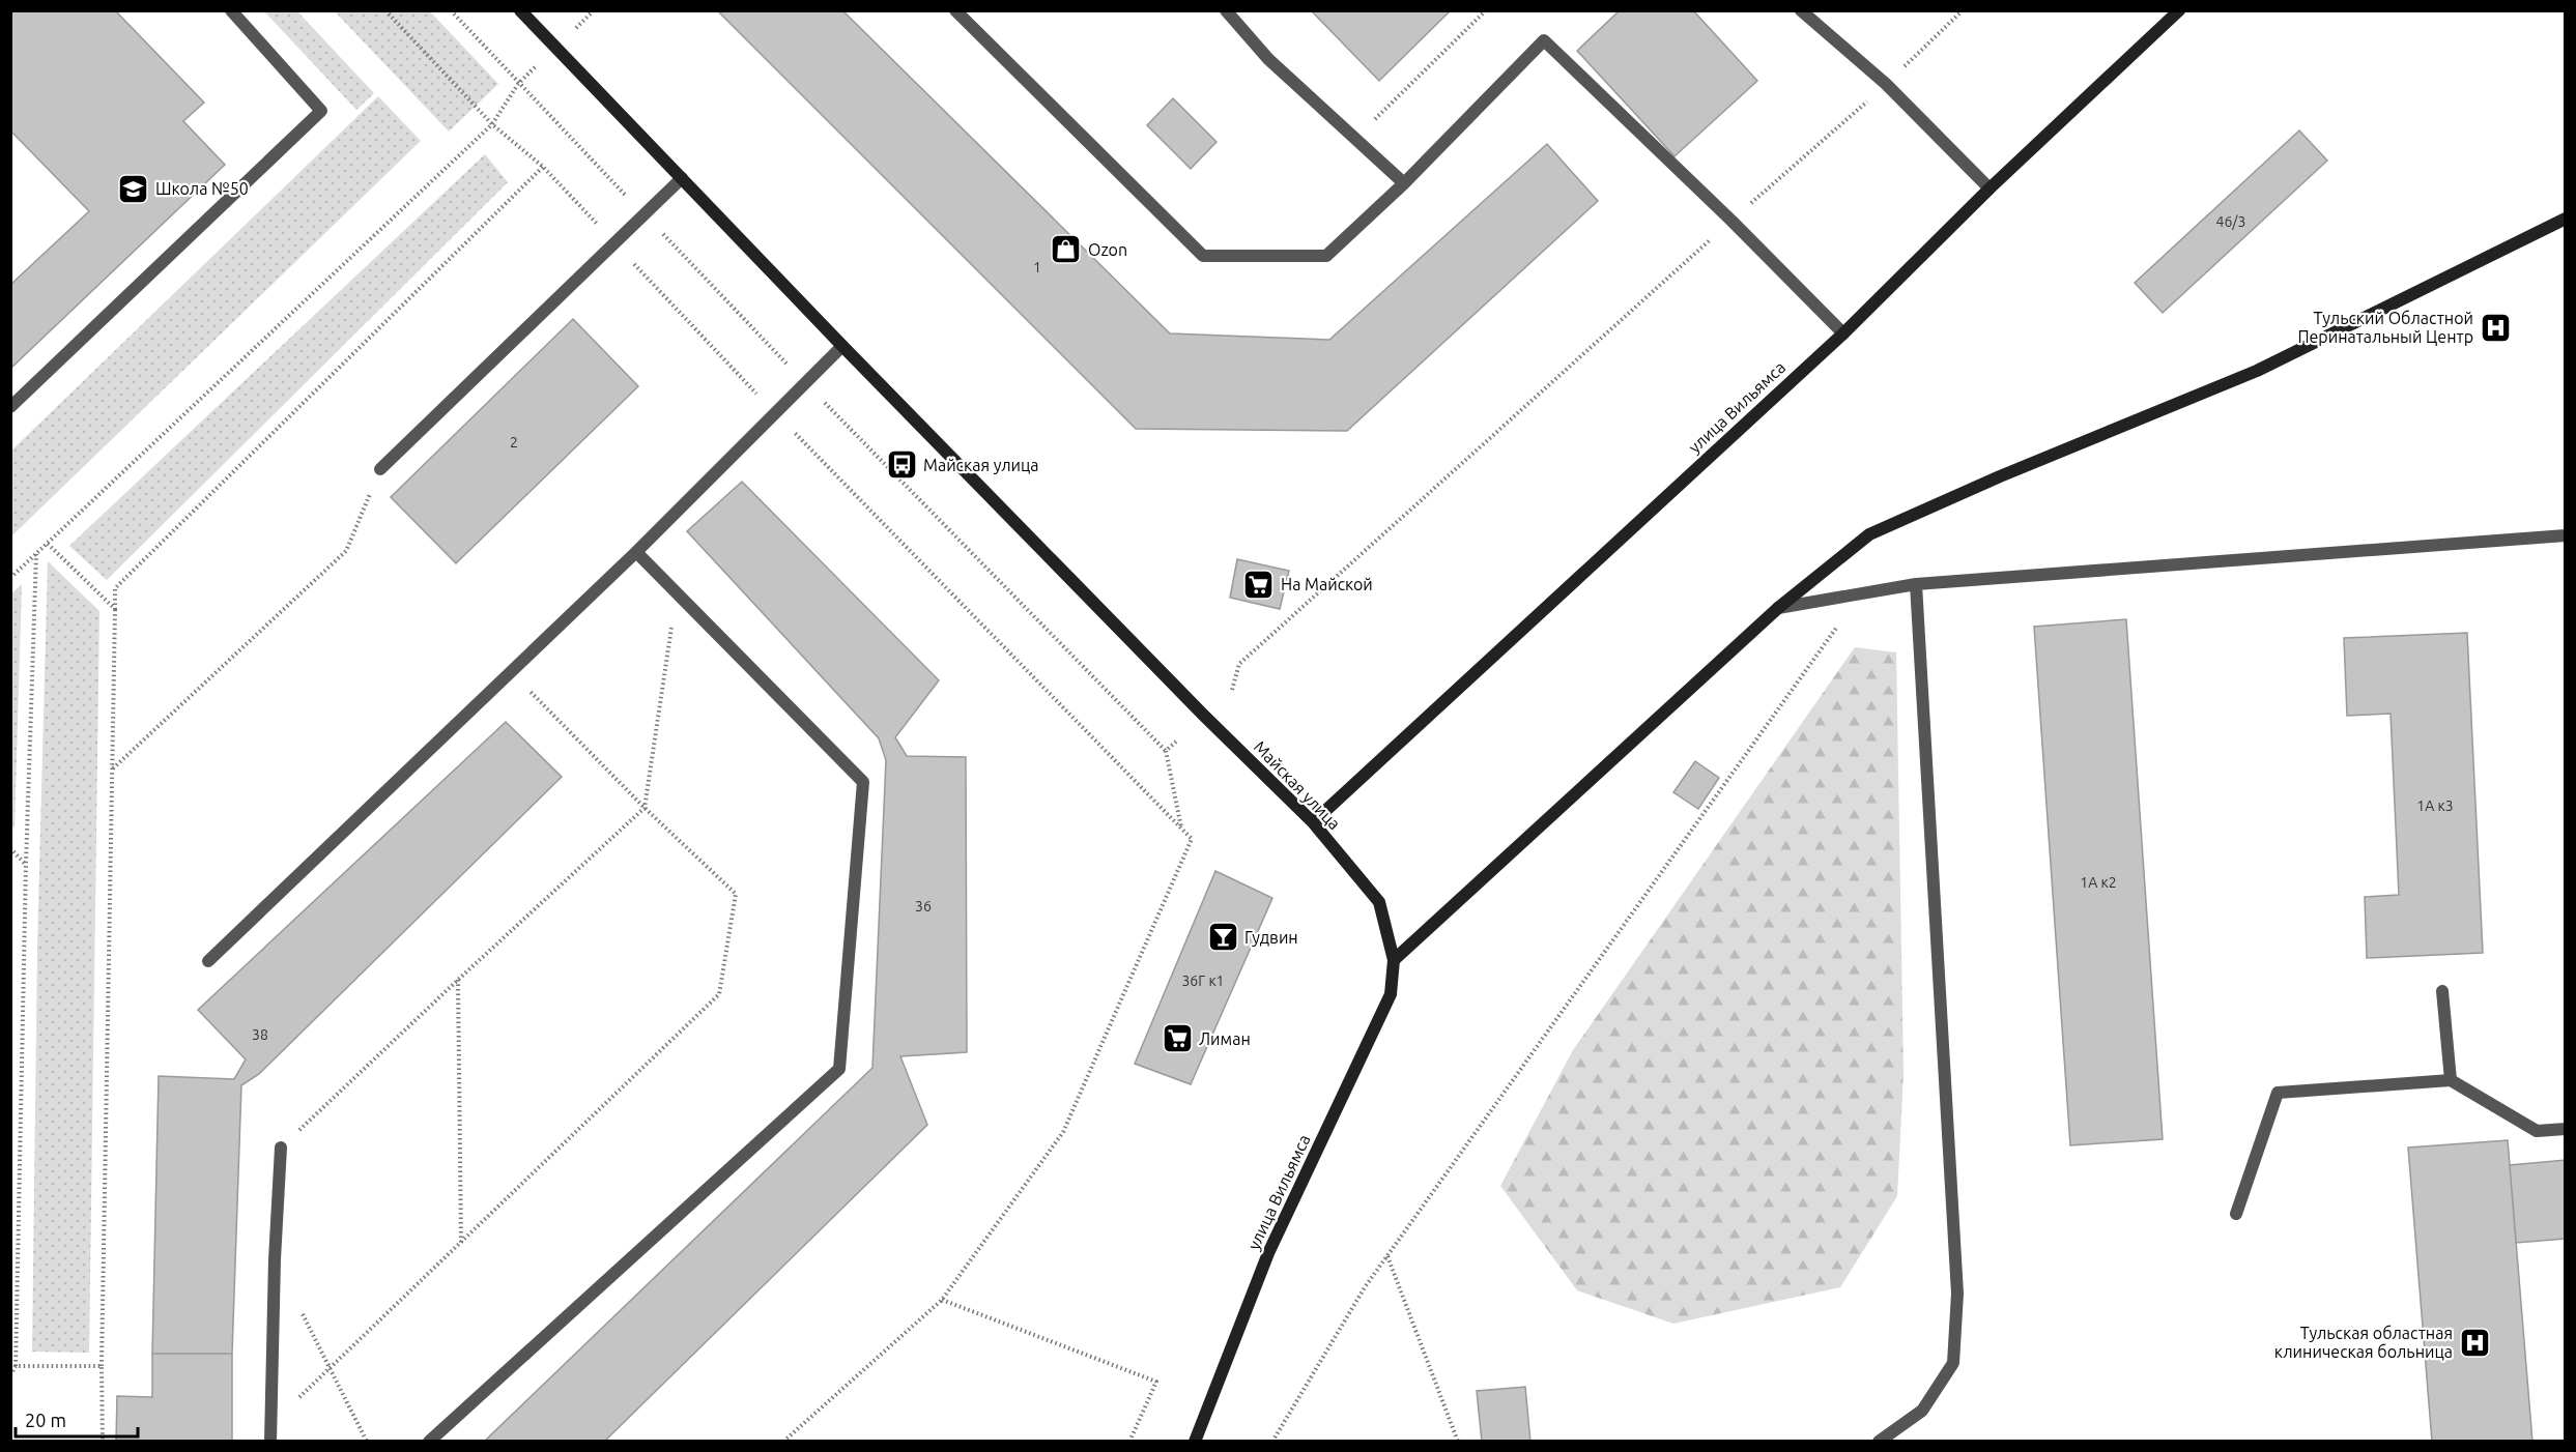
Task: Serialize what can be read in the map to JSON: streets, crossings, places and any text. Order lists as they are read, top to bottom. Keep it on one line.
{"streets":{"street":["улица Вильямса","Майская улица"]},"crossings":[["улица Вильямса","Майская улица"]],"places":{"school or university":["Школа №50"],"shop":["Ozon"],"hospital":["Тульский Областной Перинатальный Центр","Тульская областная клиническая больница"],"bus stop":["Майская улица"],"supermarket":["На Майской","Лиман"],"bar":["Гудвин"]},"house_numbers":["46/3","1","2","1А к3","1А к2","36","36Г к1","38"],"scale_bar":"20 m"}
